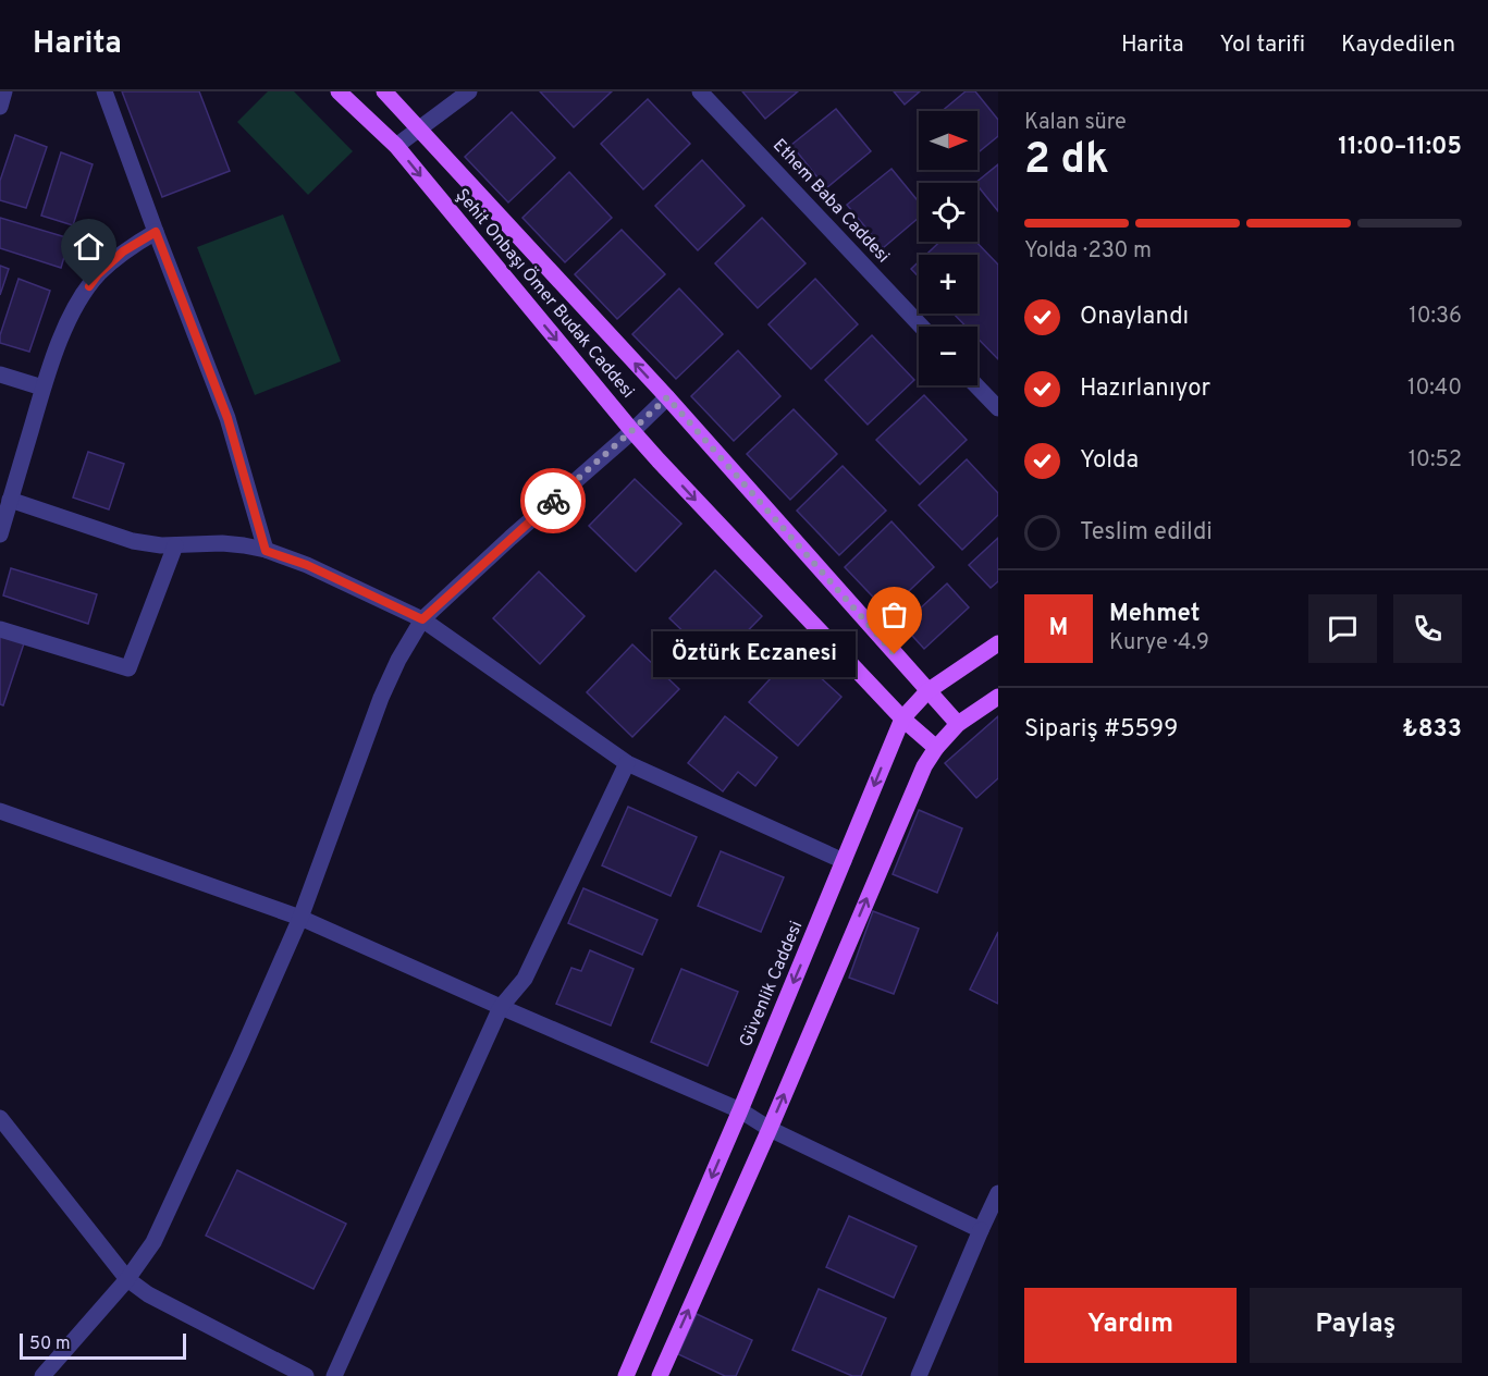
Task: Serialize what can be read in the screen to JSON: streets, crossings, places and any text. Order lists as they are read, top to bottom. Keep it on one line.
{"streets":{"main road":["Şehit Onbaşı Ömer Budak Caddesi","Güvenlik Caddesi"],"street":["Ethem Baba Caddesi"]},"crossings":[["Şehit Onbaşı Ömer Budak Caddesi","Güvenlik Caddesi"]],"places":["Öztürk Eczanesi"],"scale_bar":"50 m","north":"right","page":{"header":"Harita","nav":["Harita","Yol tarifi","Kaydedilen"],"heading":["2 dk","Kalan süre","11:00–11:05"],"panel":["Mehmet","Kurye · 4.9","Sipariş #5599","₺833"],"map_buttons":["+","−"],"bar":"Yolda · 230 m","list":[["Onaylandı","10:36"],["Hazırlanıyor","10:40"],["Yolda","10:52"],"Teslim edildi"],"round":"M","bubble":"Öztürk Eczanesi","buttons":["Yardım","Paylaş"],"scale":"50 m"}}
